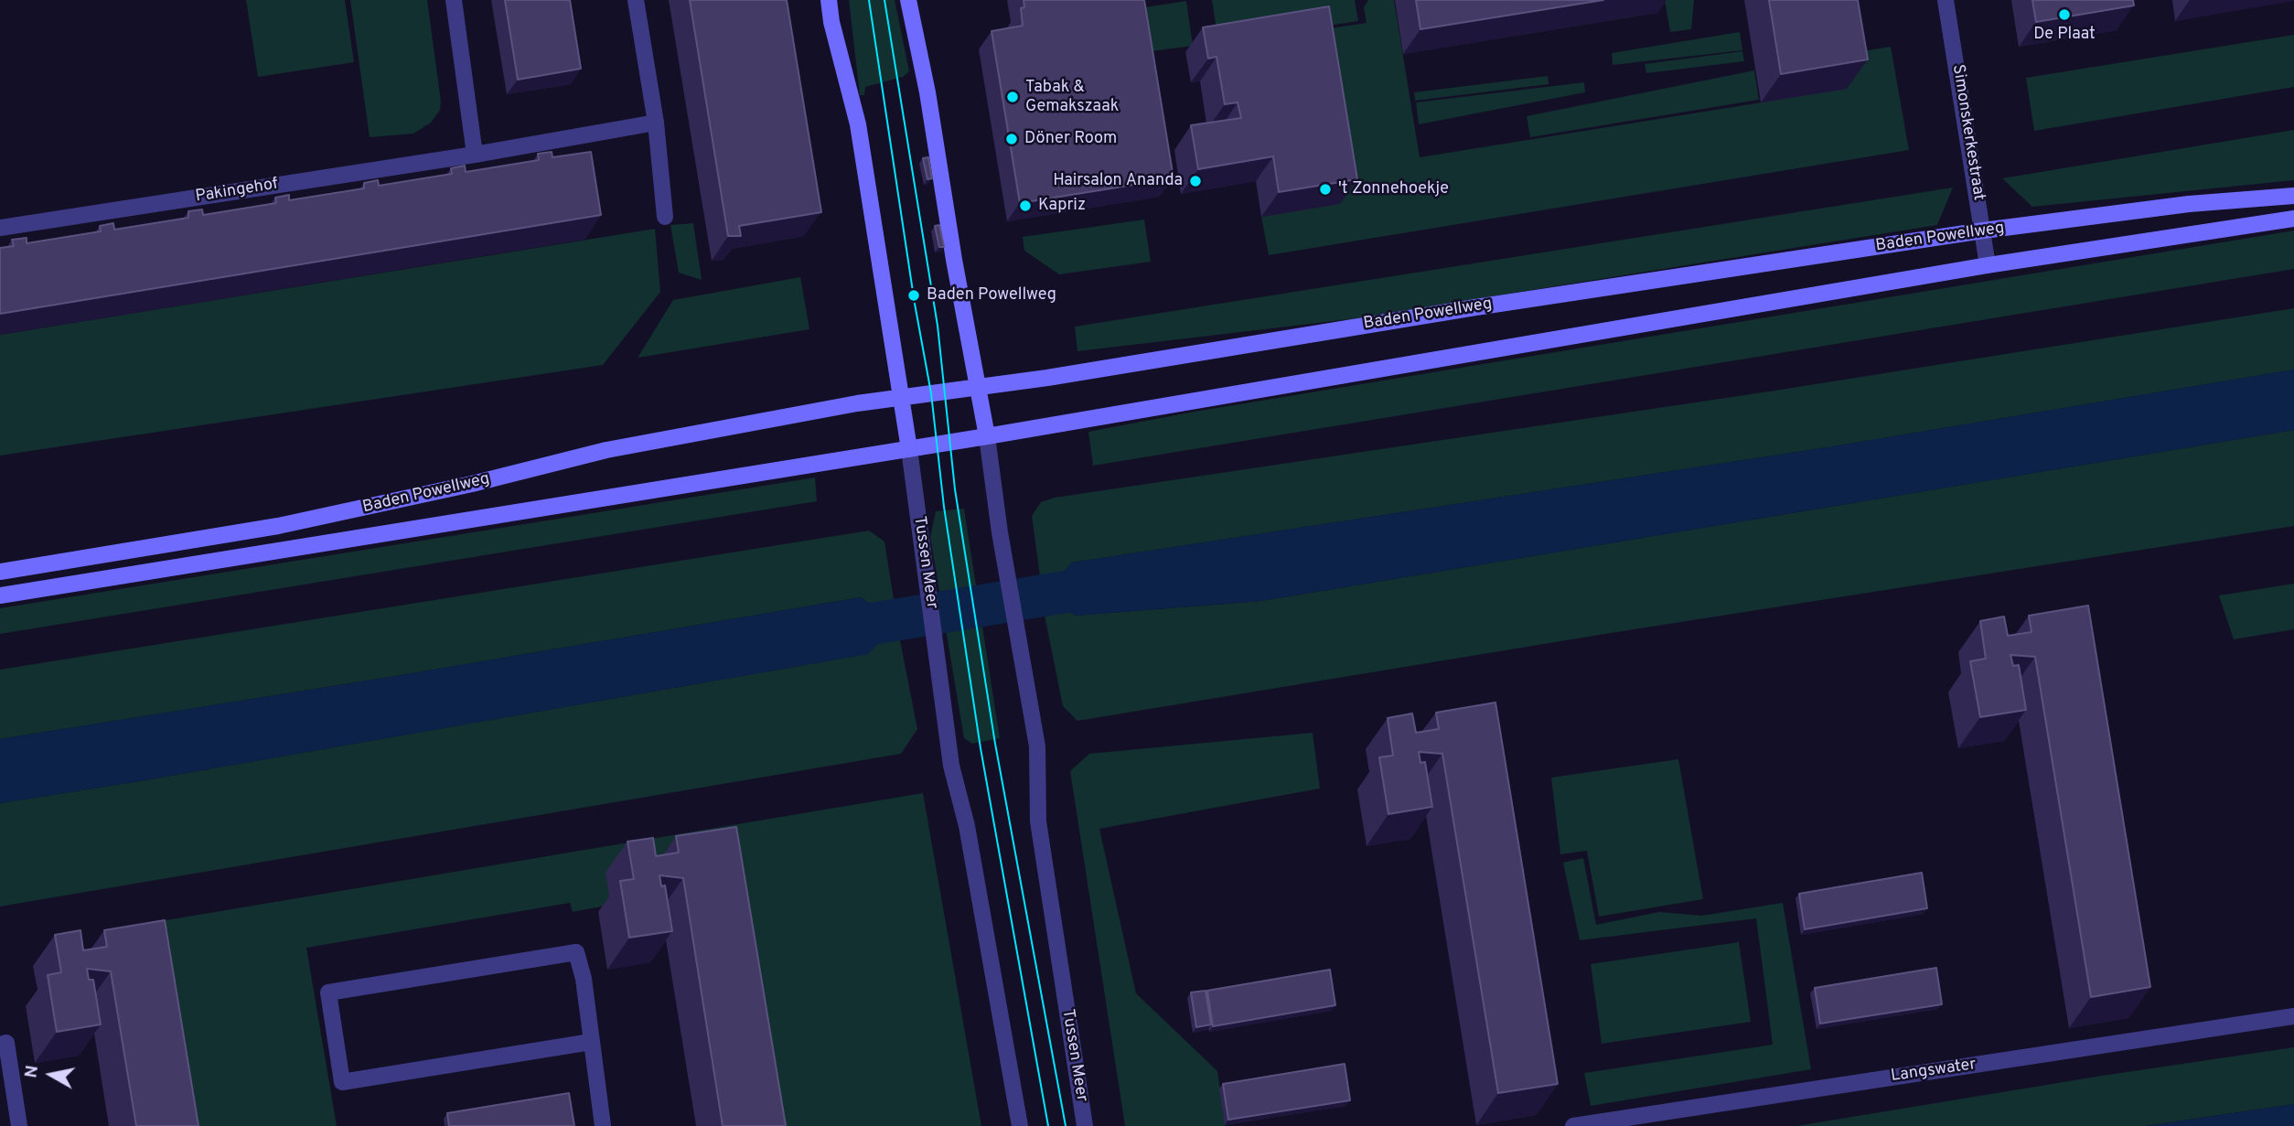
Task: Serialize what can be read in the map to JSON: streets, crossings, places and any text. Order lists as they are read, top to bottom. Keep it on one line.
{"streets":{"main road":["Baden Powellweg","Tussen Meer"],"street":["Simonskerkestraat","Pakingehof","Langswater"]},"crossings":[["Simonskerkestraat","Baden Powellweg"],["Baden Powellweg","Tussen Meer"]],"places":["De Plaat","Tabak & Gemakszaak","Döner Room","Hairsalon Ananda","'t Zonnehoekje","Kapriz","Baden Powellweg"],"north":"left"}
